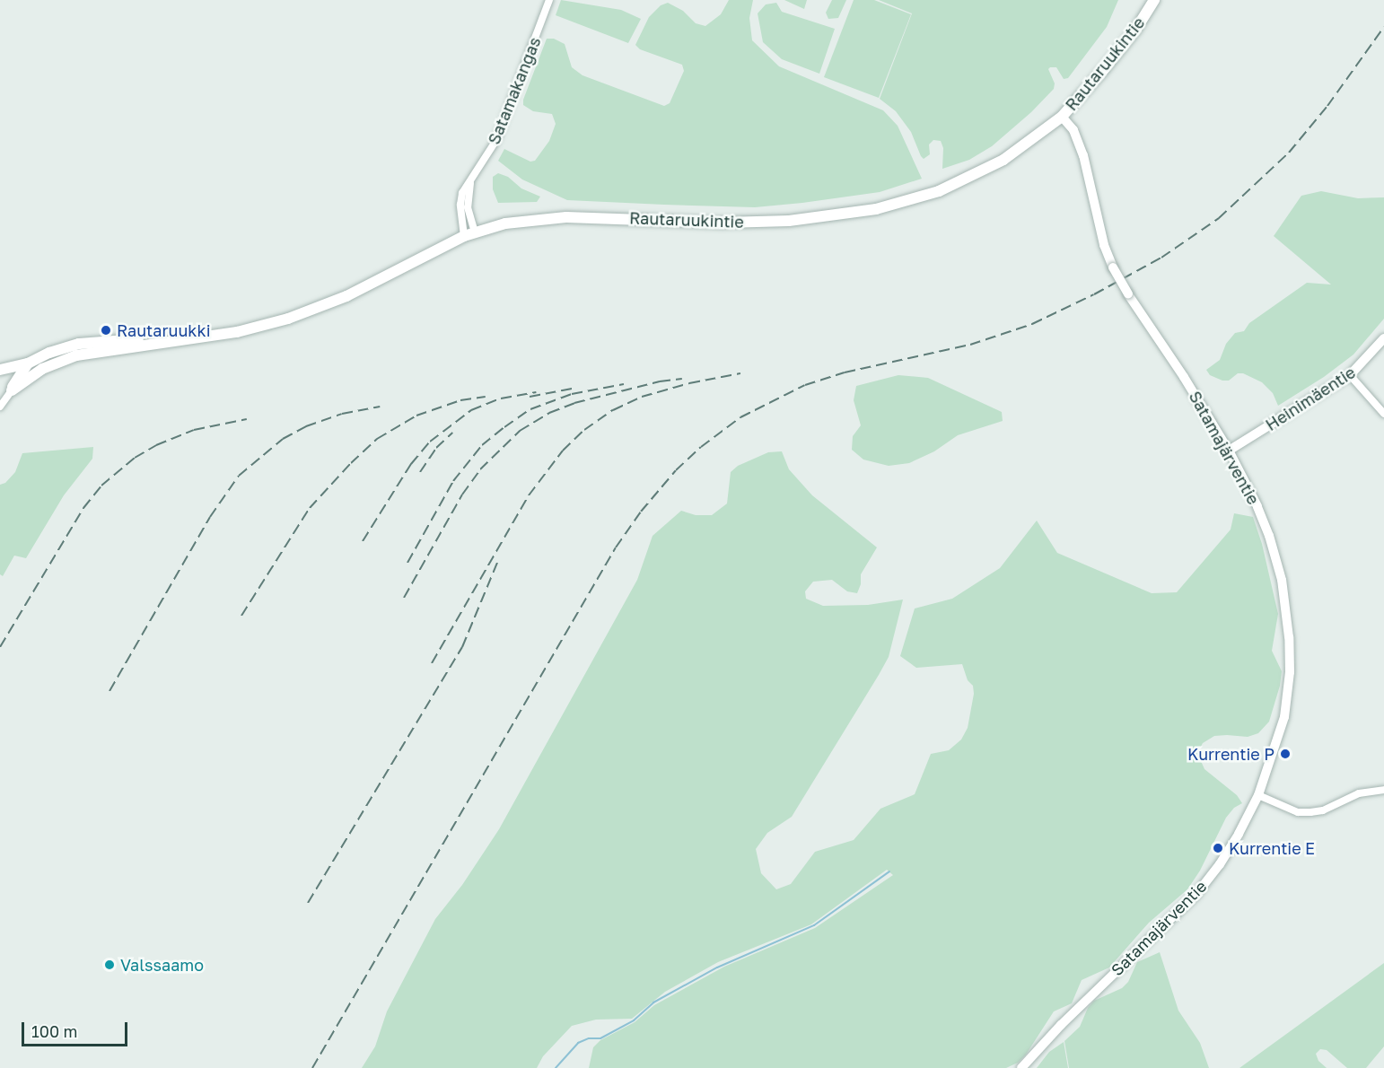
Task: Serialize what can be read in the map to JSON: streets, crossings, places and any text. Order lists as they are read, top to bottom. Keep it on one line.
{"streets":{"main road":["Rautaruukintie"],"street":["Satamakangas","Heinimäentie","Satamajärventie"]},"crossings":[["Rautaruukintie","Satamakangas"],["Rautaruukintie","Satamajärventie"],["Heinimäentie","Satamajärventie"]],"places":["Rautaruukki","Kurrentie P","Kurrentie E","Valssaamo"],"scale_bar":"100 m"}
